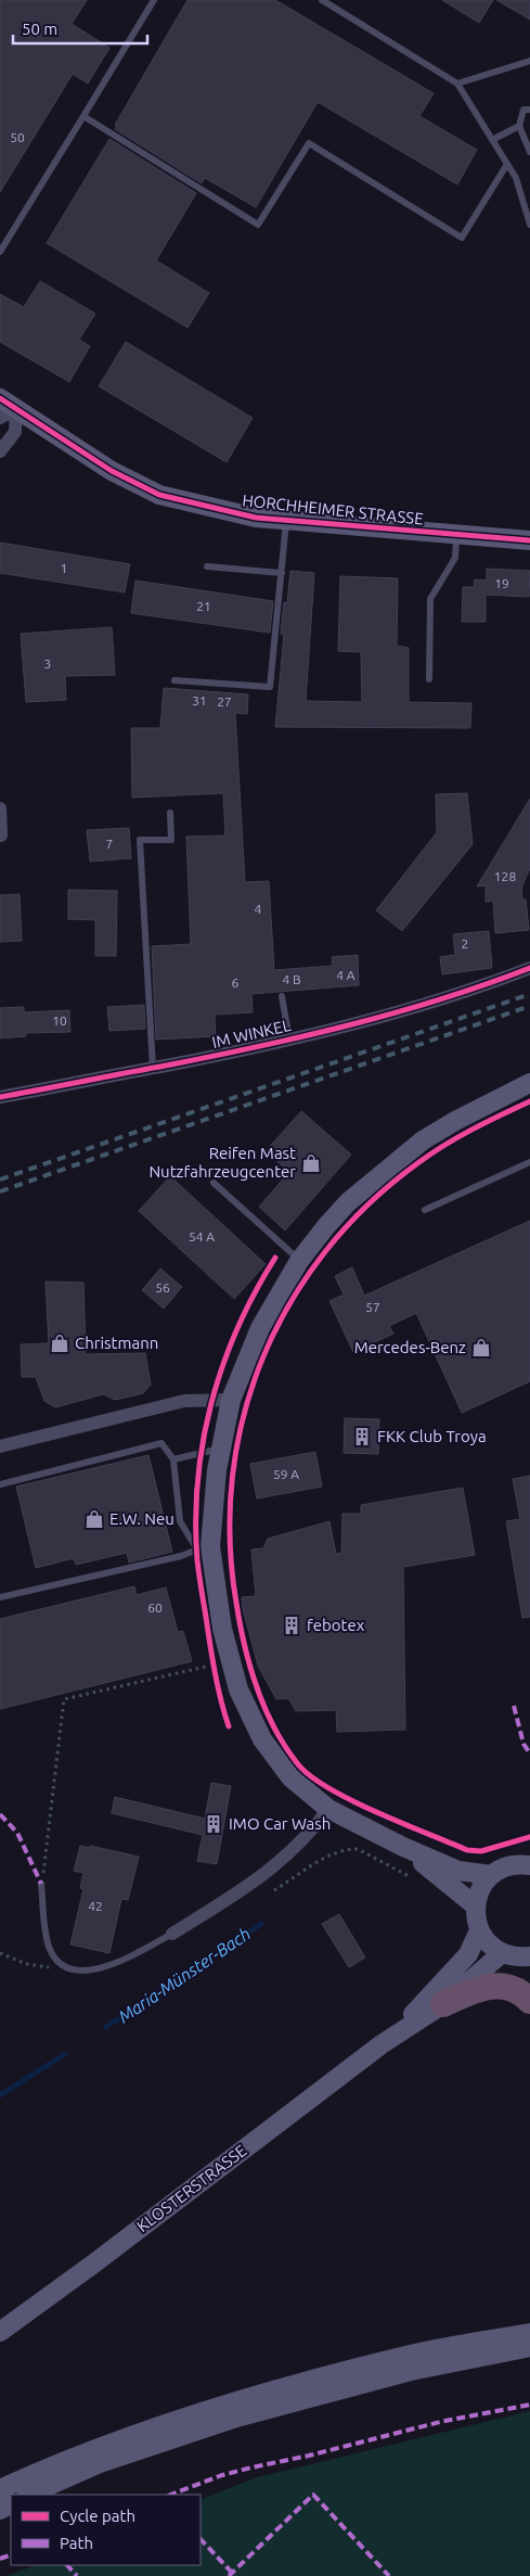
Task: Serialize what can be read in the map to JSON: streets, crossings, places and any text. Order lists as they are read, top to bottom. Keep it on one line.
{"streets":{"main road":["HORCHHEIMER STRASSE","KLOSTERSTRASSE"],"street":["IM WINKEL"]},"water":["Maria-Münster-Bach"],"places":{"shop":["Reifen Mast Nutzfahrzeugcenter","Christmann","Mercedes-Benz","E.W. Neu"],"building":["FKK Club Troya","febotex","IMO Car Wash"]},"house_numbers":["50","1","19","21","3","31","27","7","128","4","2","4 A","4 B","6","10","54 A","56","57","59 A","60","42"],"legend":["Cycle path","Path"],"scale_bar":"50 m"}
